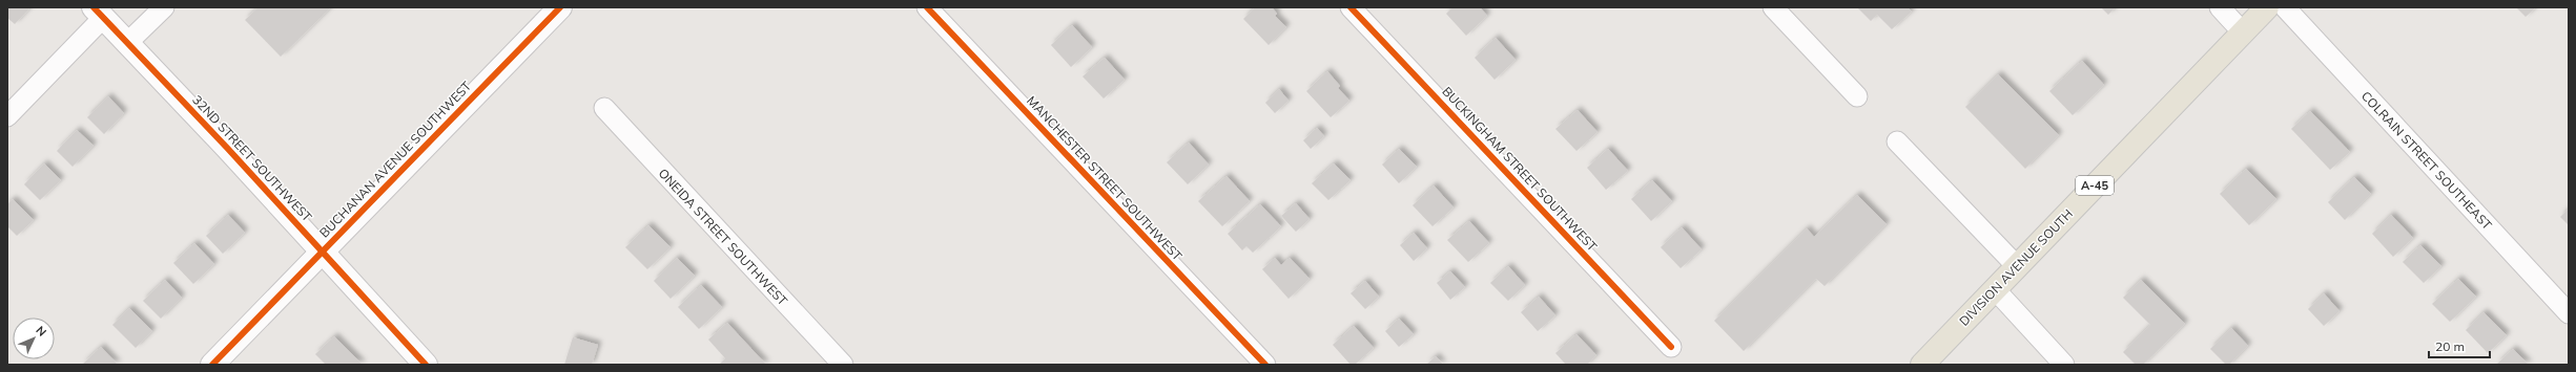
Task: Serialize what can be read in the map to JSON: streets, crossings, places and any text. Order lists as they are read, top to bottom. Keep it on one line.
{"streets":{"main road":["A-45","DIVISION AVENUE SOUTH"],"street":["32ND STREET SOUTHWEST","BUCHANAN AVENUE SOUTHWEST","COLRAIN STREET SOUTHEAST","BUCKINGHAM STREET SOUTHWEST","MANCHESTER STREET SOUTHWEST","ONEIDA STREET SOUTHWEST"]},"crossings":[["32ND STREET SOUTHWEST","BUCHANAN AVENUE SOUTHWEST"]],"scale_bar":"20 m","north":"top right"}
